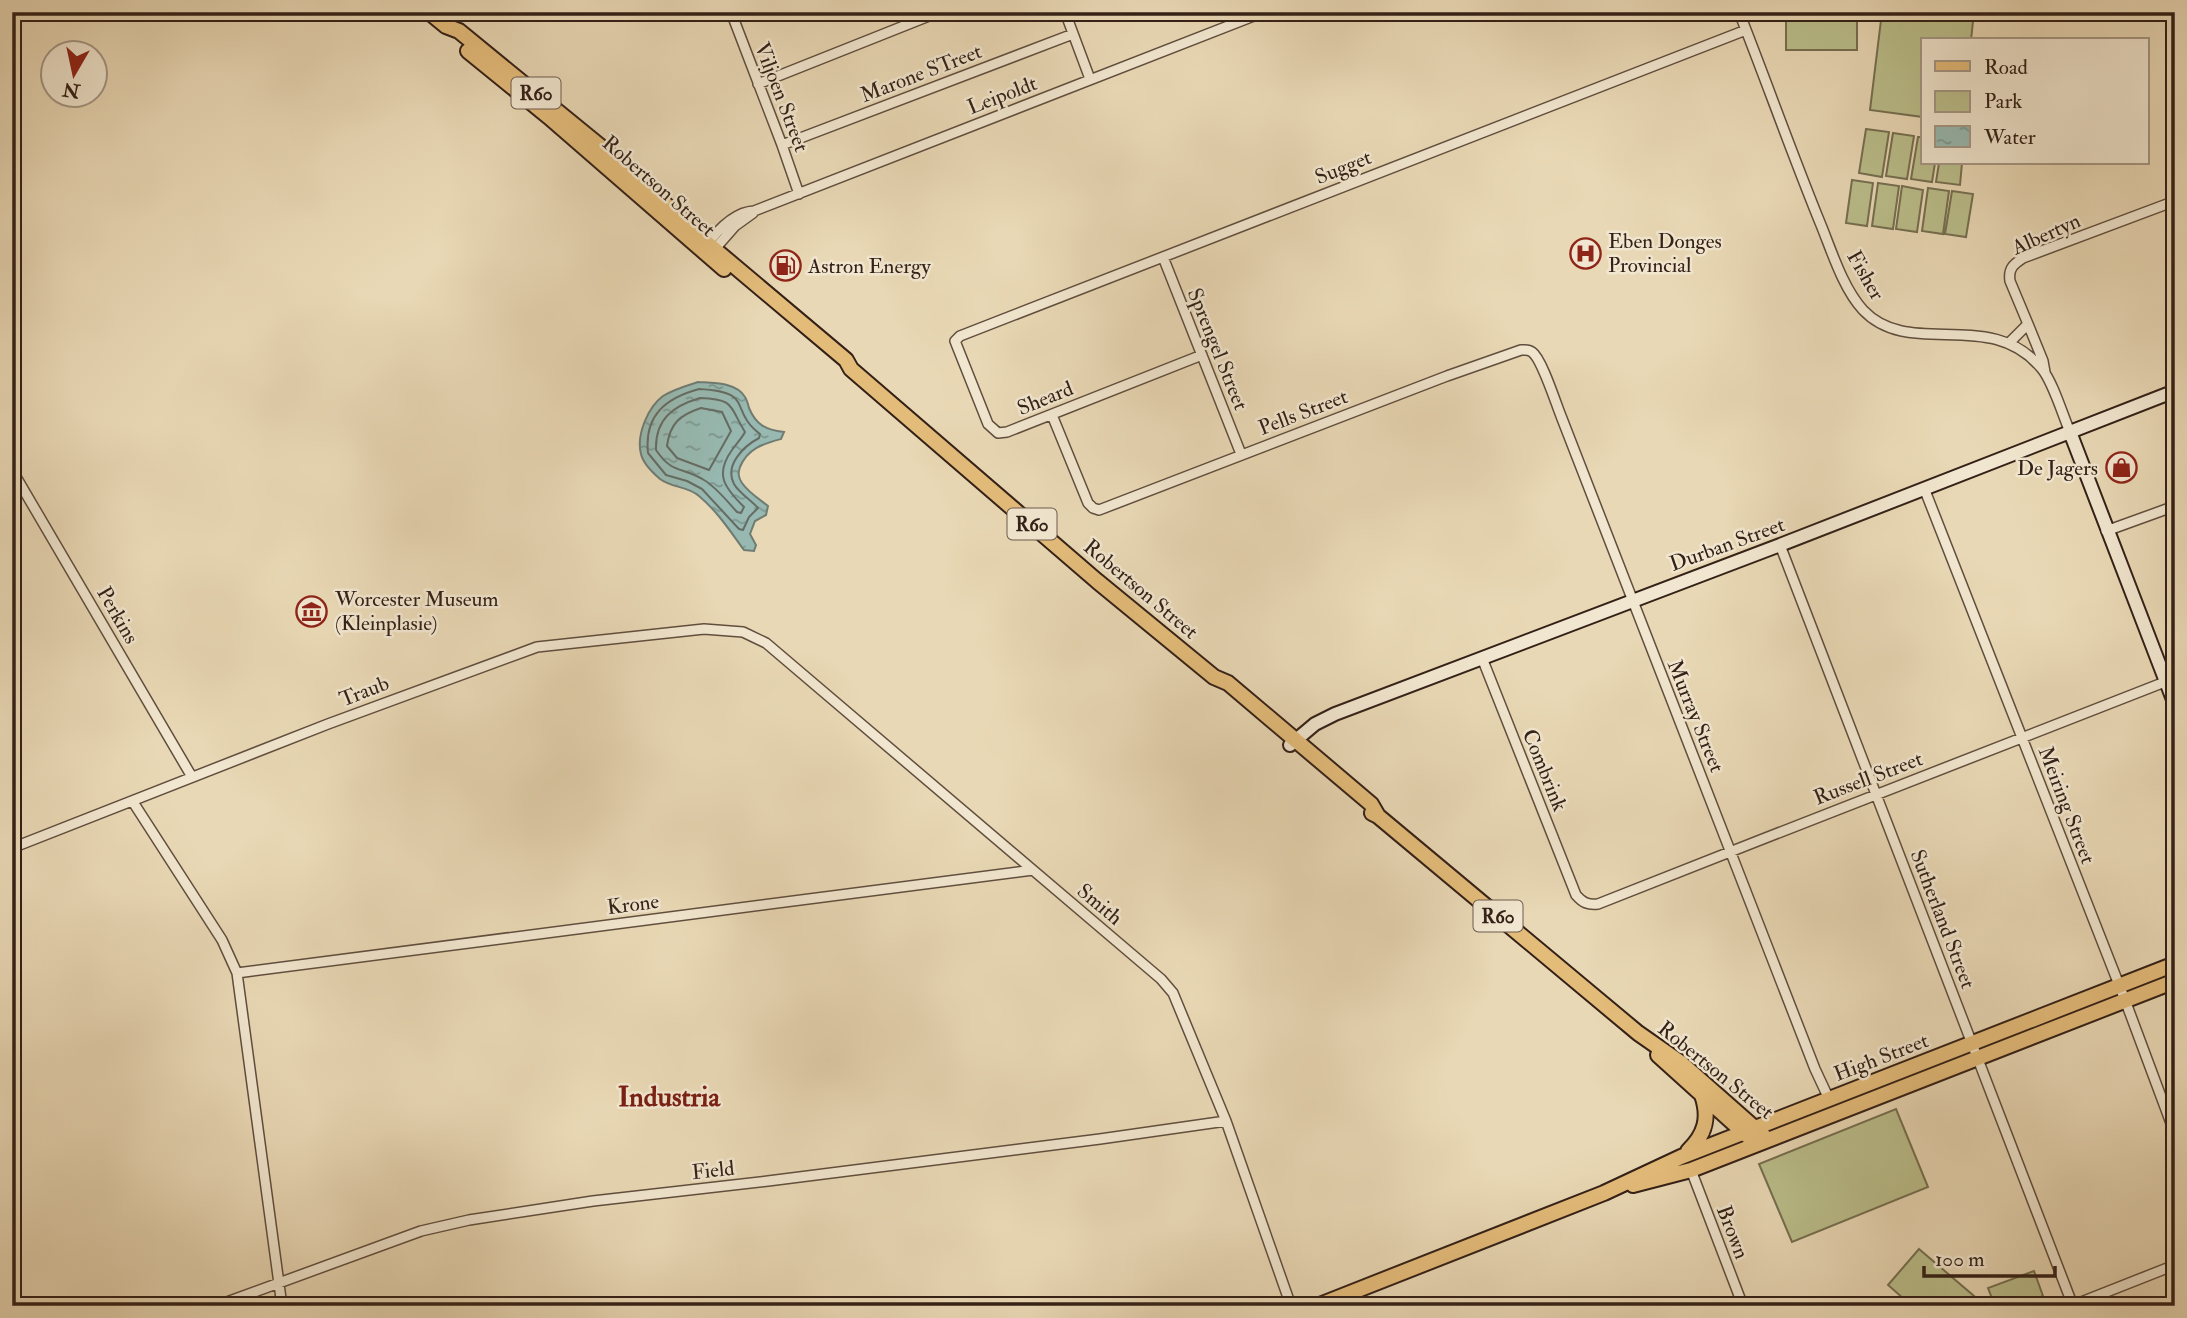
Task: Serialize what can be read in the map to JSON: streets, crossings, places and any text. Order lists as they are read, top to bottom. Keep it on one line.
{"streets":{"main road":["R60","Robertson Street","High Street"],"street":["Marone STreet","Leipoldt","Viljoen Street","Sugget","Albertyn","Fisher","Sprengel Street","Sheard","Pells Street","Durban Street","Perkins","Traub","Murray Street","Combrink","Russell Street","Meiring Street","Krone","Smith","Sutherland Street","Field","Brown"]},"crossings":[["Marone STreet","Viljoen Street"],["Leipoldt","Viljoen Street"],["Leipoldt","Robertson Street"],["Sugget","Fisher"],["Sugget","Sprengel Street"],["Sugget","Sheard"],["Robertson Street","Durban Street"],["Robertson Street","High Street"],["Fisher","Durban Street"],["Sprengel Street","Sheard"],["Sprengel Street","Pells Street"],["Sheard","Pells Street"],["Pells Street","Murray Street"],["Durban Street","Murray Street"],["Durban Street","Combrink"],["Durban Street","Meiring Street"],["Durban Street","Sutherland Street"],["Perkins","Traub"],["Traub","Smith"],["Murray Street","Russell Street"],["Murray Street","High Street"],["Combrink","Russell Street"],["Russell Street","Meiring Street"],["Russell Street","Sutherland Street"],["Meiring Street","High Street"],["Krone","Smith"],["Smith","Field"],["Sutherland Street","High Street"],["High Street","Brown"]],"districts":["Industria"],"places":{"hospital":["Eben Donges Provincial"],"fuel station":["Astron Energy"],"shop":["De Jagers"],"museum":["Worcester Museum (Kleinplasie)"]},"legend":["Road","Park","Water"],"scale_bar":"100 m","north":"bottom"}
